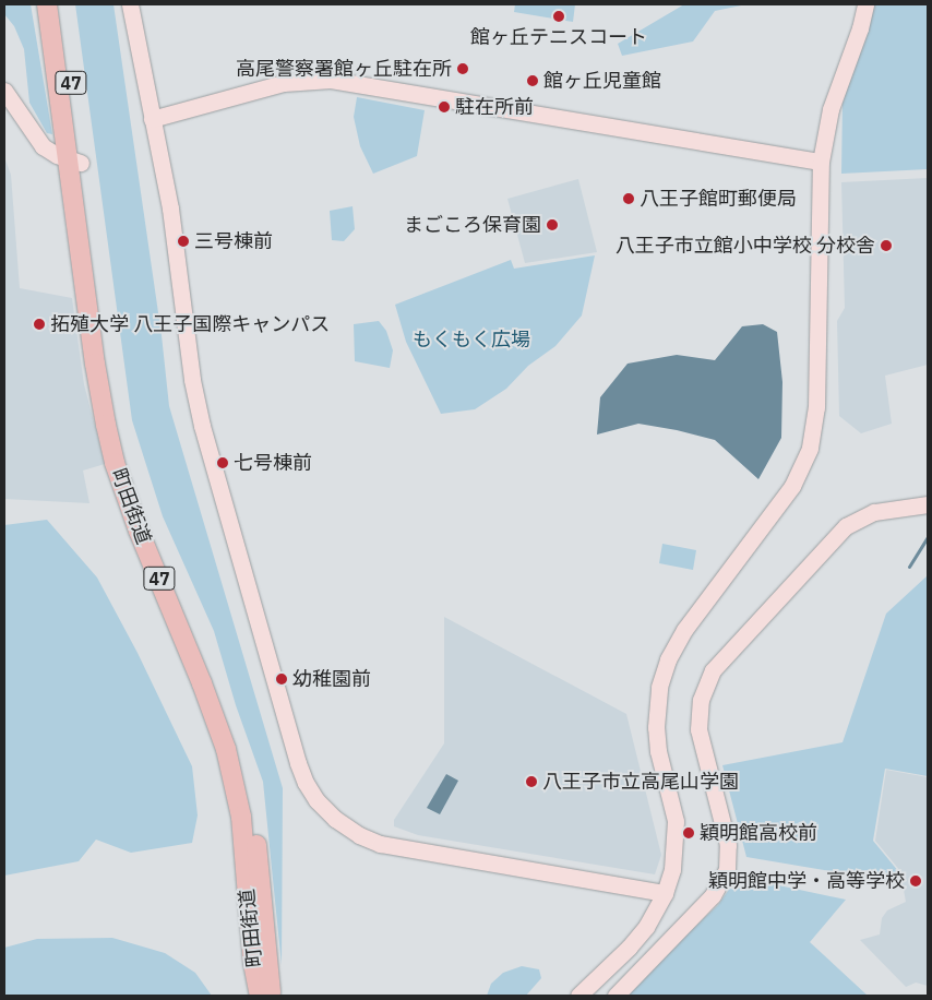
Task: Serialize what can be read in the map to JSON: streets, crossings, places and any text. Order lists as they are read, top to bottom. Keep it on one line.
{"streets":{"main road":["47","町田街道"]},"parks":["もくもく広場"],"places":["館ヶ丘テニスコート","高尾警察署館ヶ丘駐在所","館ヶ丘児童館","駐在所前","八王子館町郵便局","まごころ保育園","三号棟前","八王子市立館小中学校 分校舎","拓殖大学 八王子国際キャンパス","七号棟前","幼稚園前","八王子市立高尾山学園","穎明館高校前","穎明館中学・高等学校"]}
